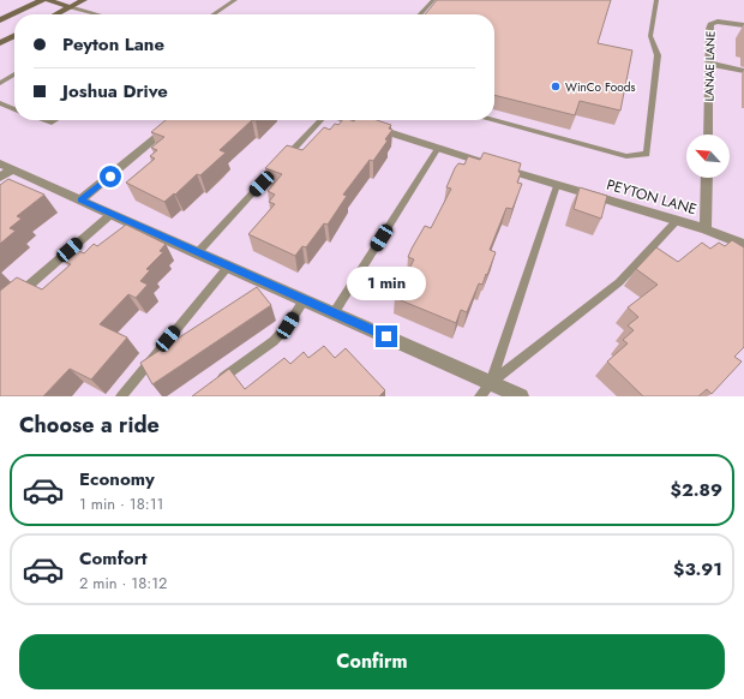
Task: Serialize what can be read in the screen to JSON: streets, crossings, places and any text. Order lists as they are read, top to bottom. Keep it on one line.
{"streets":{"street":["LANAE LANE","PEYTON LANE"]},"places":["WinCo Foods"],"north":"top left","page":{"banner":["Peyton Lane","Joshua Drive"],"bubble":"1 min","heading":"Choose a ride","list":[{"name":"Economy","note":"1 min · 18:11","value":"$2.89"},{"name":"Comfort","note":"2 min · 18:12","value":"$3.91"}],"buttons":"Confirm"}}
